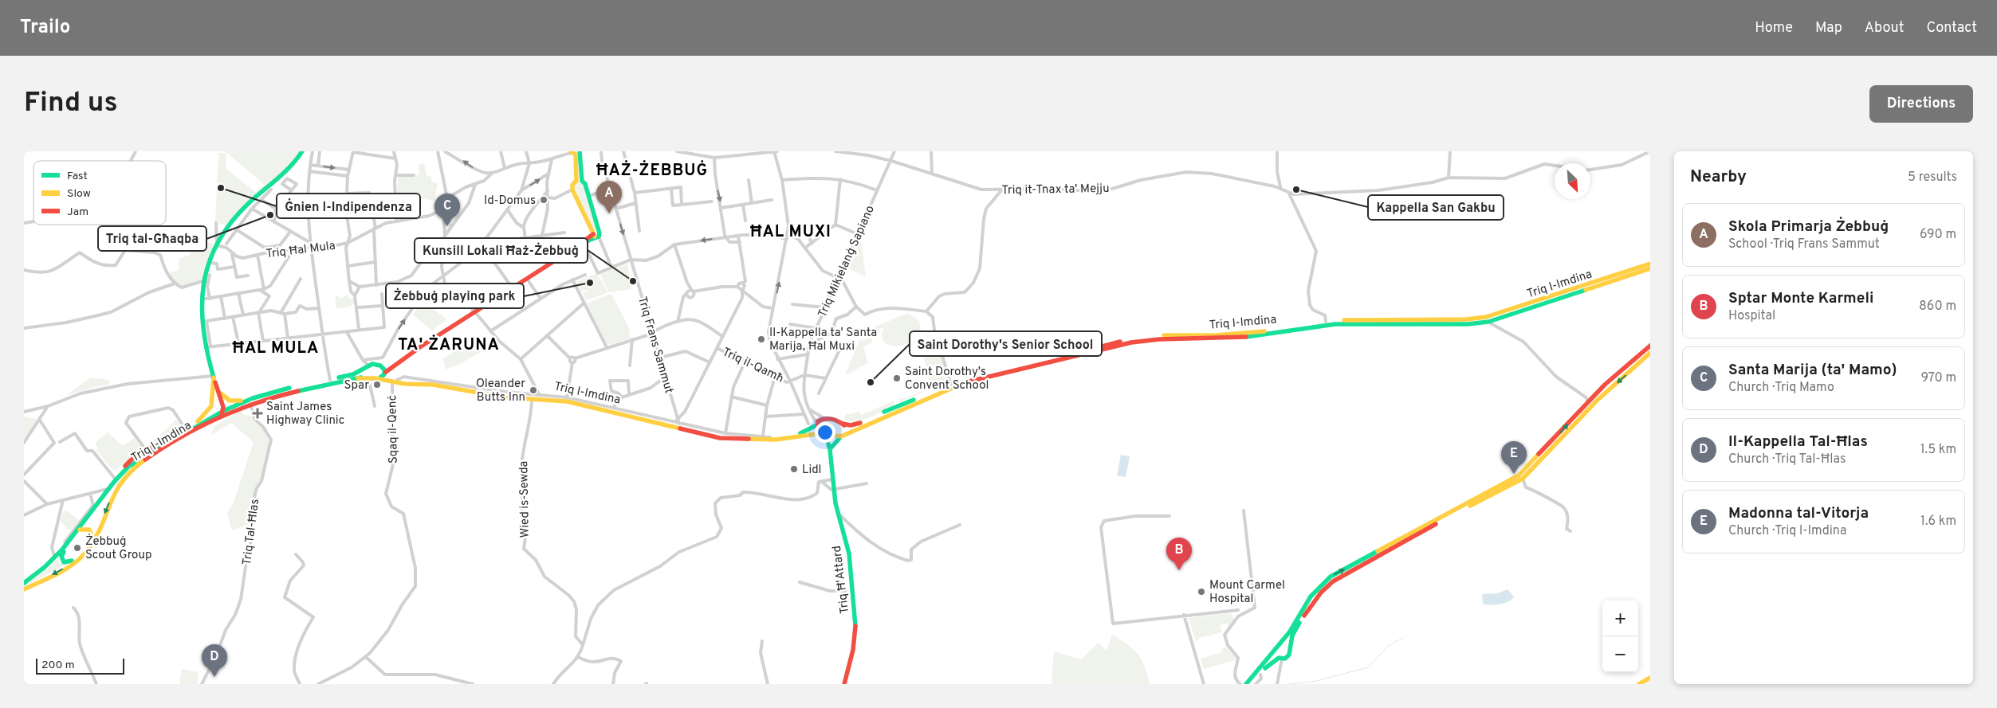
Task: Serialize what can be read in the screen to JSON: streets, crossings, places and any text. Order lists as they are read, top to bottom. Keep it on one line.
{"streets":{"main road":["Triq l-Imdina","Triq Ħ'Attard"],"street":["Triq it-Tnax ta' Mejju","Triq Ħal Mula","Triq Mikielanġ Sapiano","Triq Frans Sammut","Triq il-Qamħ","Sqaq il-Qenċ","Wied is-Sewda","Triq Tal-Ħlas"]},"crossings":[["Triq it-Tnax ta' Mejju","Triq Mikielanġ Sapiano"],["Triq Mikielanġ Sapiano","Triq l-Imdina"],["Triq l-Imdina","Triq Frans Sammut"],["Triq l-Imdina","Sqaq il-Qenċ"],["Triq l-Imdina","Wied is-Sewda"],["Triq l-Imdina","Triq Tal-Ħlas"],["Triq l-Imdina","Triq Ħ'Attard"]],"districts":["ĦAŻ-ŻEBBUĠ","ĦAL MUXI","TA' ŻARUNA","ĦAL MULA"],"places":{"other":["Ġnien l-Indipendenza","Kappella San Gakbu","Id-Domus","Triq tal-Għaqba","Kunsill Lokali Ħaż-Żebbuġ","Żebbuġ playing park","Il-Kappella ta' Santa Marija, Ħal Muxi","Saint Dorothy's Convent School","Saint Dorothy's Senior School","Spar","Oleander Butts Inn","Lidl","Żebbuġ Scout Group","Mount Carmel Hospital"],"health":["Saint James Highway Clinic"]},"legend":["Fast","Slow","Jam"],"scale_bar":"200 m","north":"bottom right","page":{"header":"Trailo","nav":["Home","Map","About","Contact"],"buttons":"Directions","title":"Find us","heading":["Nearby","5 results"],"pins":["A","C","E","B","D"],"list":[{"mark":"A","name":"Skola Primarja Żebbuġ","note":"School · Triq Frans Sammut","value":"690 m"},{"mark":"B","name":"Sptar Monte Karmeli","note":"Hospital","value":"860 m"},{"mark":"C","name":"Santa Marija (ta' Mamo)","note":"Church · Triq Mamo","value":"970 m"},{"mark":"D","name":"Il-Kappella Tal-Ħlas","note":"Church · Triq Tal-Ħlas","value":"1.5 km"},{"mark":"E","name":"Madonna tal-Vitorja","note":"Church · Triq l-Imdina","value":"1.6 km"}],"map_buttons":["+","−"],"scale":"200 m"}}
